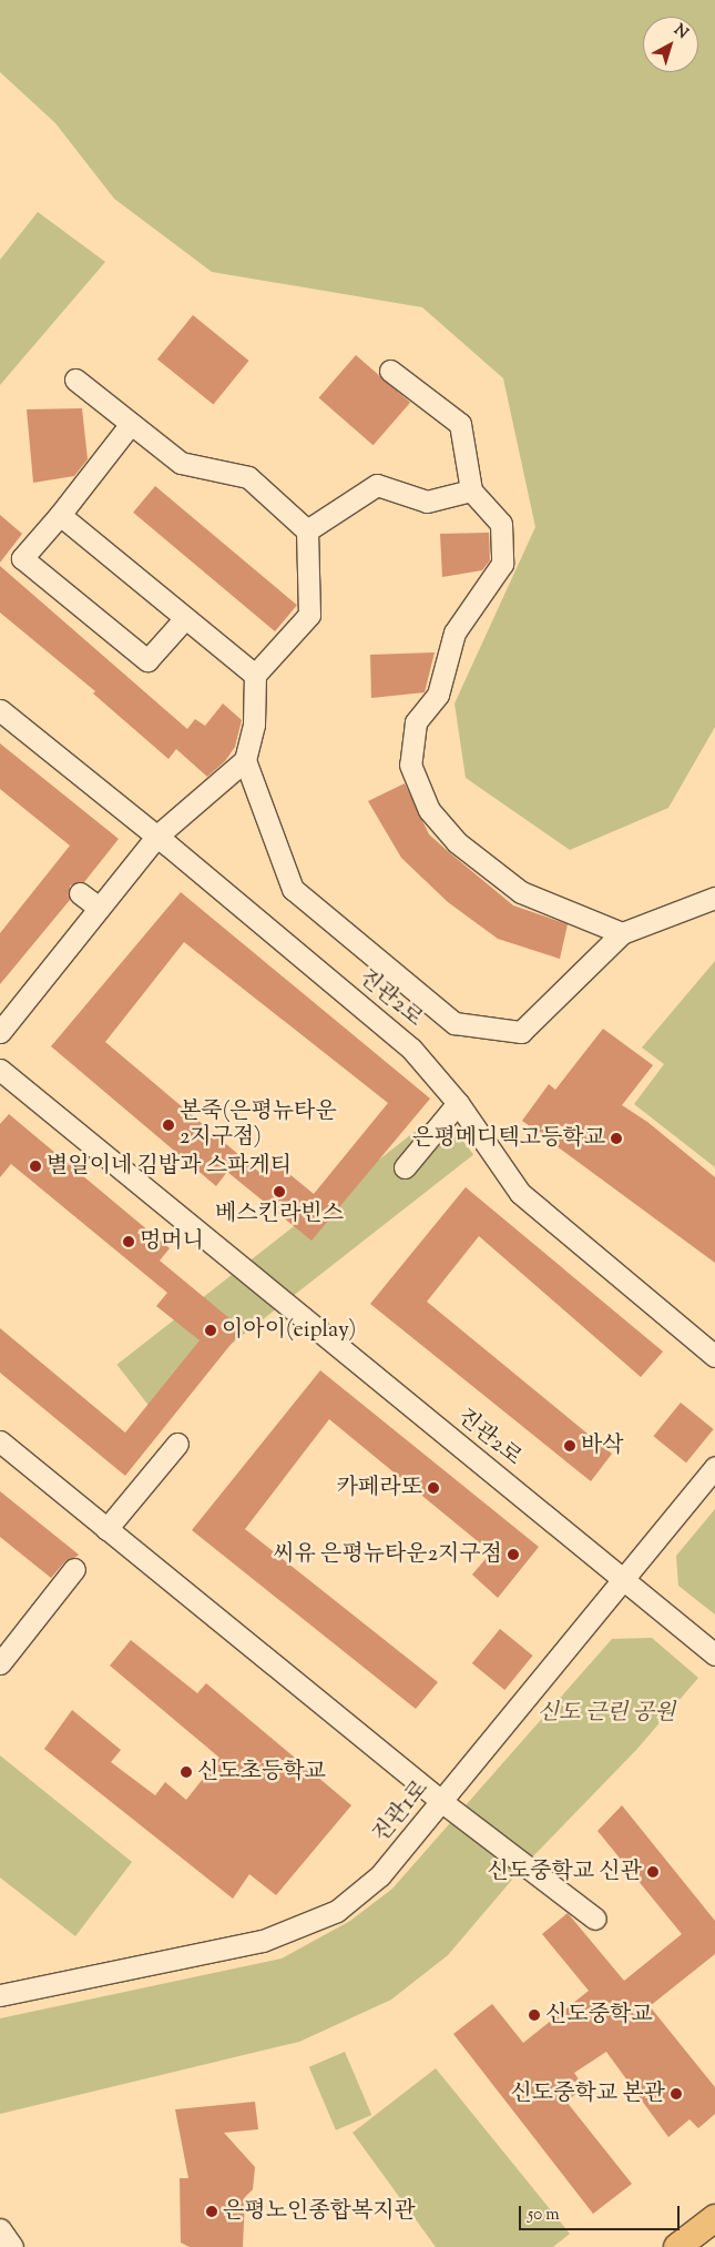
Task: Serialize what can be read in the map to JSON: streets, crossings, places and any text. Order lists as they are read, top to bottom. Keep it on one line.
{"streets":{"street":["진관2로","진관1로"]},"crossings":[["진관2로","진관1로"]],"parks":["신도 근린 공원"],"places":["본죽(은평뉴타운 2지구점)","은평메디텍고등학교","별일이네 김밥과 스파게티","베스킨라빈스","멍머니","이아이(eiplay)","바삭","카페라또","씨유 은평뉴타운2지구점","신도초등학교","신도중학교 신관","신도중학교","신도중학교 본관","은평노인종합복지관"],"scale_bar":"50 m","north":"top right"}
